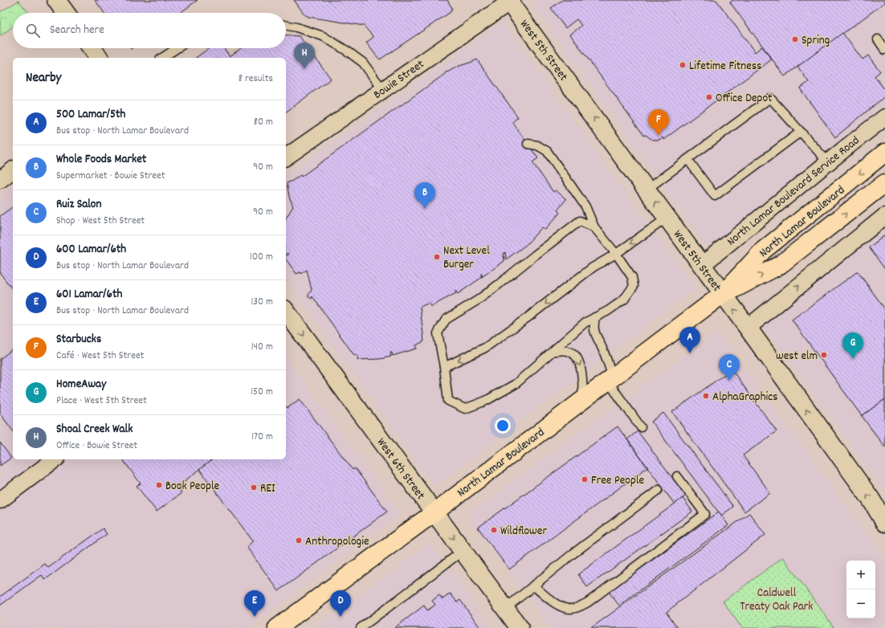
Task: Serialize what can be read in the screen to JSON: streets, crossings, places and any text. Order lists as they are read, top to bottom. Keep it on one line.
{"streets":{"main road":["West 5th Street","North Lamar Boulevard","West 6th Street"],"street":["Bowie Street","North Lamar Boulevard Service Road"]},"crossings":[["West 5th Street","Bowie Street"],["West 5th Street","North Lamar Boulevard Service Road"],["West 5th Street","North Lamar Boulevard"],["North Lamar Boulevard","West 6th Street"]],"one_way":["West 5th Street","West 6th Street"],"parks":["Caldwell Treaty Oak Park"],"places":["Spring","Lifetime Fitness","Office Depot","Next Level Burger","west elm","AlphaGraphics","Free People","Book People","REI","Wildflower","Anthropologie"],"page":{"search":"Search here","pins":["H","F","B","A","G","C","D","E"],"heading":["Nearby","8 results"],"list":[{"mark":"A","name":"500 Lamar/5th","note":"Bus stop · North Lamar Boulevard","value":"80 m"},{"mark":"B","name":"Whole Foods Market","note":"Supermarket · Bowie Street","value":"90 m"},{"mark":"C","name":"Ruiz Salon","note":"Shop · West 5th Street","value":"90 m"},{"mark":"D","name":"600 Lamar/6th","note":"Bus stop · North Lamar Boulevard","value":"100 m"},{"mark":"E","name":"601 Lamar/6th","note":"Bus stop · North Lamar Boulevard","value":"130 m"},{"mark":"F","name":"Starbucks","note":"Café · West 5th Street","value":"140 m"},{"mark":"G","name":"HomeAway","note":"Place · West 5th Street","value":"150 m"},{"mark":"H","name":"Shoal Creek Walk","note":"Office · Bowie Street","value":"170 m"}],"map_buttons":["+","−"]}}
